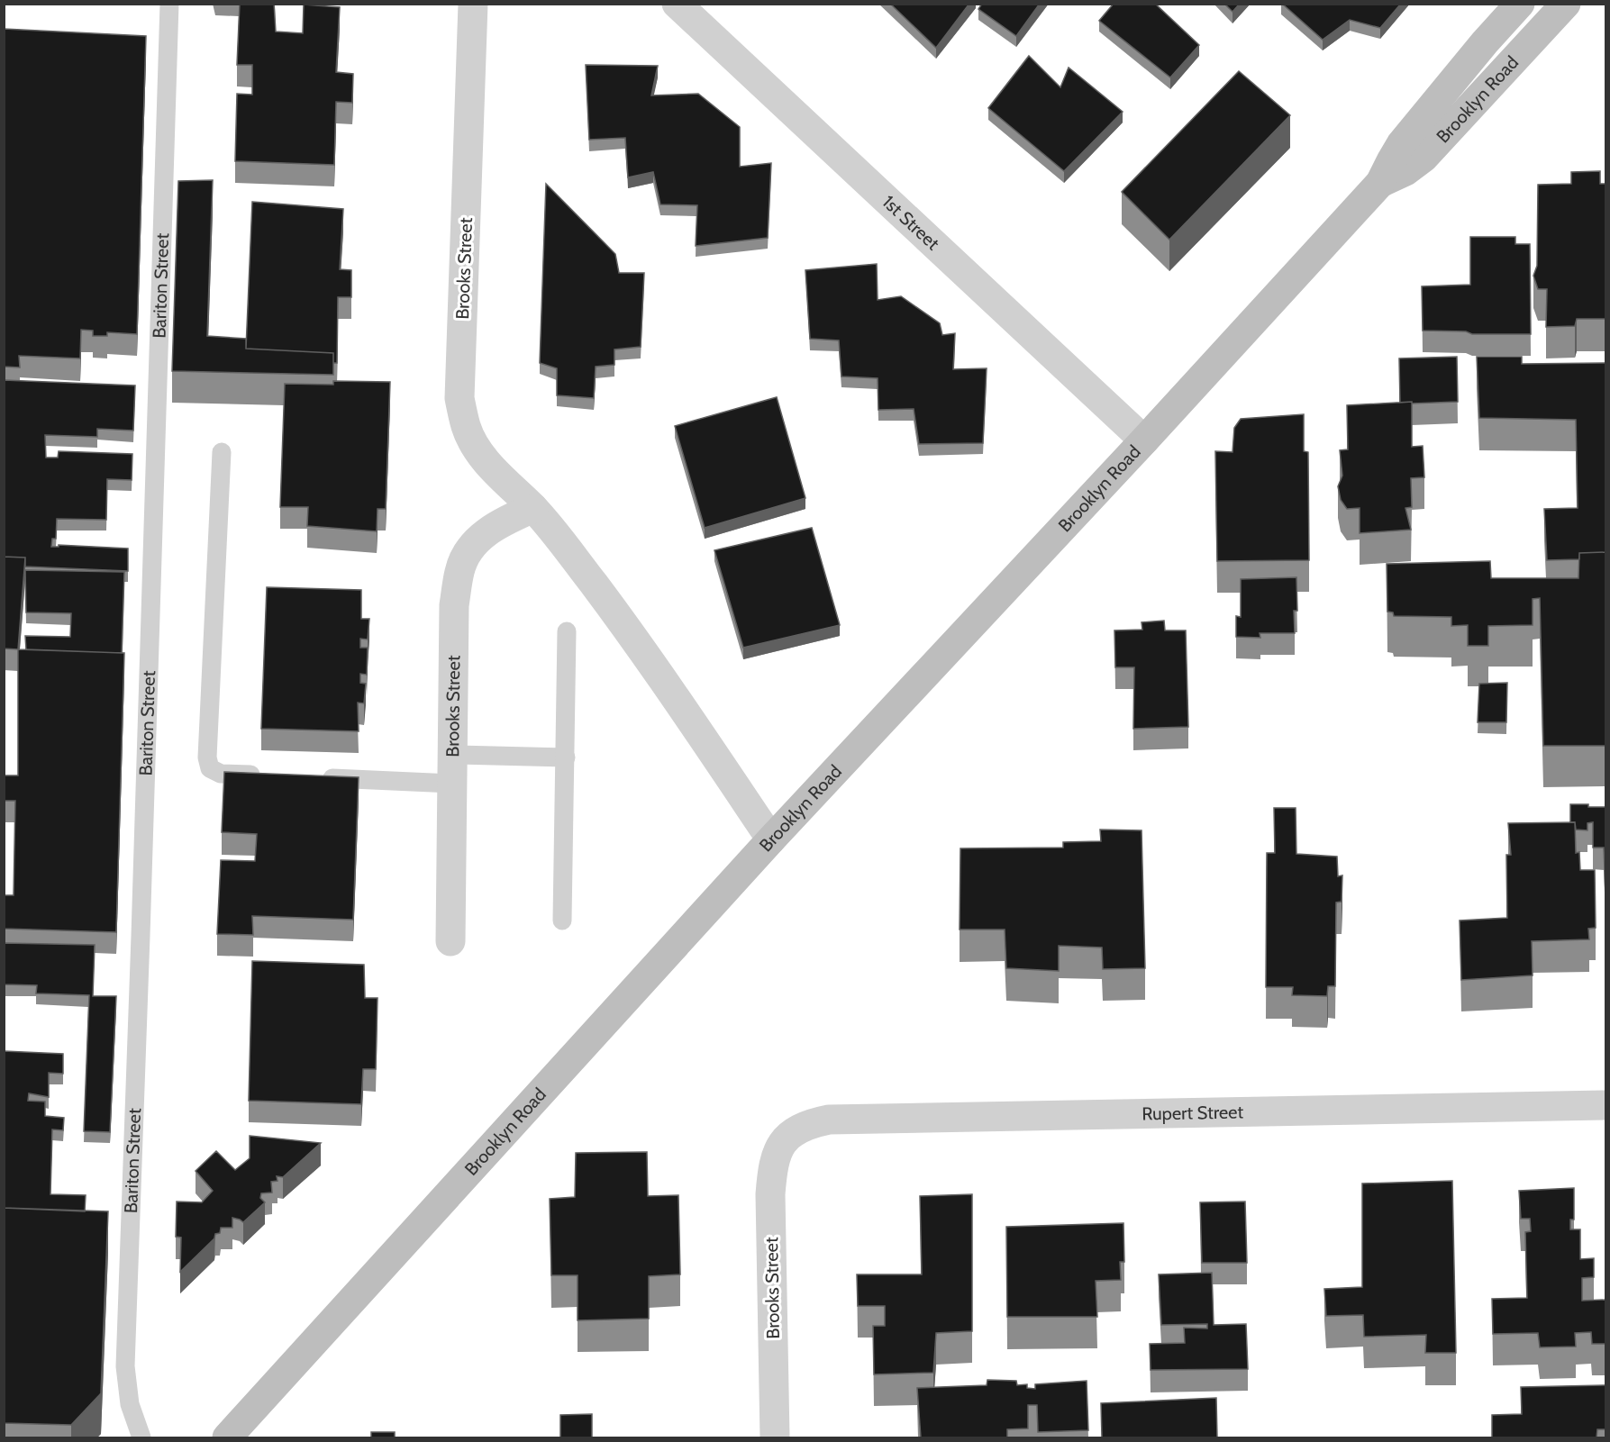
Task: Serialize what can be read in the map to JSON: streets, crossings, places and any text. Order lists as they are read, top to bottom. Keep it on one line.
{"streets":{"main road":["Brooklyn Road"],"street":["1st Street","Brooks Street","Rupert Street"],"lane":["Bariton Street"]},"crossings":[["Brooklyn Road","1st Street"],["Brooklyn Road","Brooks Street"],["Brooks Street","Rupert Street"]]}
